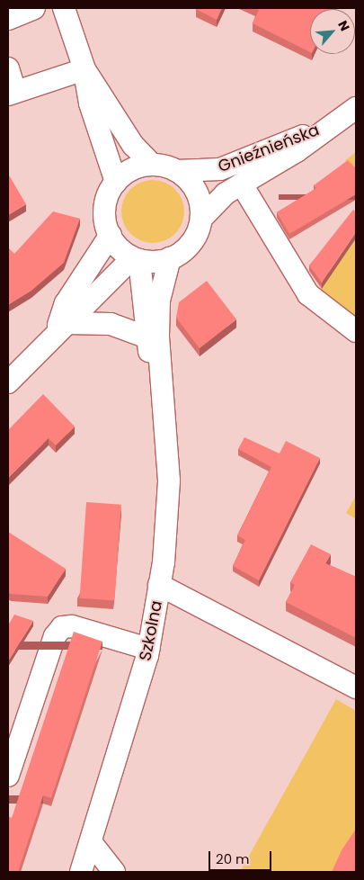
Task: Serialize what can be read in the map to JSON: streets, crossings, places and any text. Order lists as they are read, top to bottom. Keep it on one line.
{"streets":{"street":["Gnieźnieńska","Szkolna"]},"crossings":[["Gnieźnieńska","Szkolna"]],"scale_bar":"20 m","north":"top right"}
